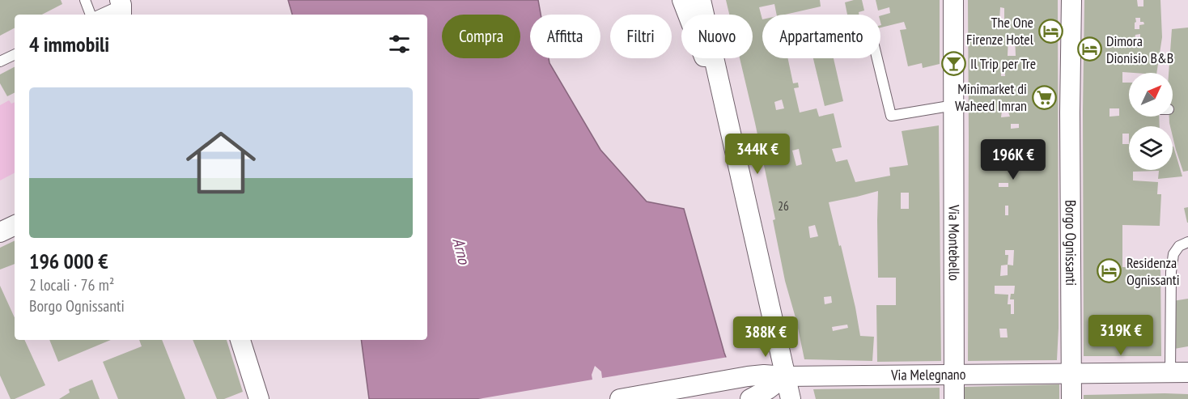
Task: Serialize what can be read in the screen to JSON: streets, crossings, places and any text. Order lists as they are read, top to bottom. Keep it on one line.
{"streets":{"street":["Via Montebello","Borgo Ognissanti","Via Melegnano"]},"crossings":[["Via Montebello","Via Melegnano"],["Borgo Ognissanti","Via Melegnano"]],"water":["Arno"],"places":{"hotel":["The One Firenze Hotel","Dimora Dionisio B&B","Residenza Ognissanti"],"bar":["Il Trip per Tre"],"supermarket":["Minimarket di Waheed Imran"]},"house_numbers":["26"],"north":"top right","page":{"chip":["Compra","Affitta","Filtri","Nuovo","Appartamento"],"heading":"4 immobili","list":[{"name":"196 000 €","note":"2 locali · 76 m² · Borgo Ognissanti"}],"price":["344K €","196K €","319K €","388K €"]}}
